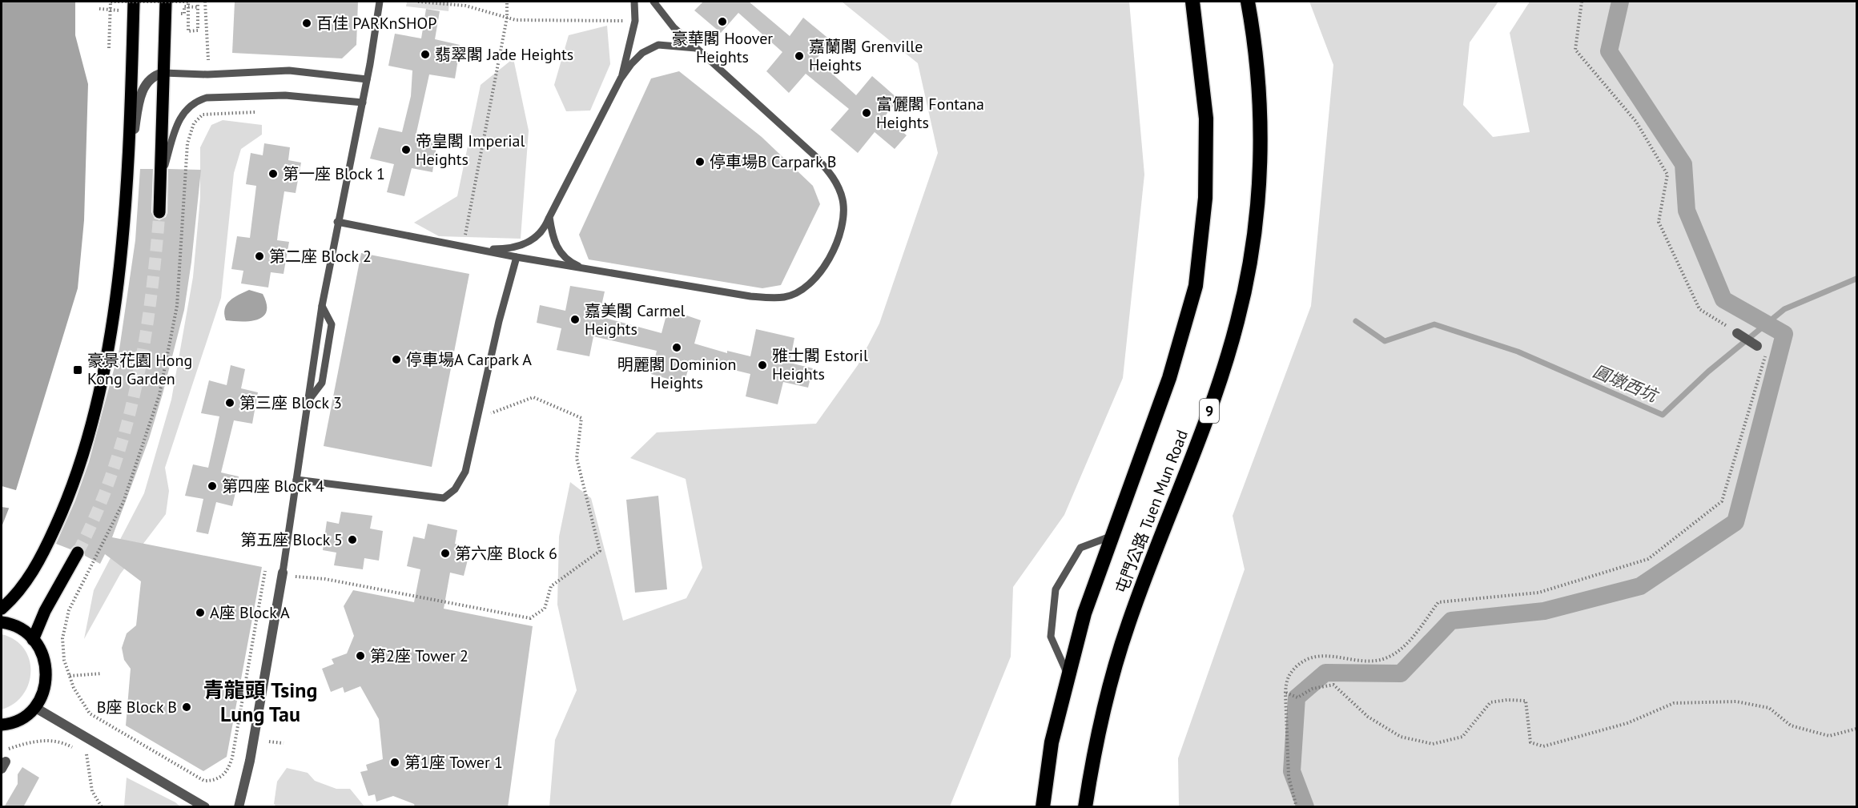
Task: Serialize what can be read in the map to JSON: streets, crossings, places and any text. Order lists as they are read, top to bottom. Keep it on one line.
{"streets":{"highway":["9","屯門公路 Tuen Mun Road"]},"districts":["青龍頭 Tsing Lung Tau"],"water":["圓墩西坑"],"places":{"other":["豪華閣 Hoover Heights","百佳 PARKnSHOP","翡翠閣 Jade Heights","嘉蘭閣 Grenville Heights","富儷閣 Fontana Heights","帝皇閣 Imperial Heights","停車場B Carpark B","第一座 Block 1","第二座 Block 2","嘉美閣 Carmel Heights","明麗閣 Dominion Heights","停車場A Carpark A","雅士閣 Estoril Heights","第三座 Block 3","第四座 Block 4","第五座 Block 5","第六座 Block 6","A座 Block A","第2座 Tower 2","B座 Block B","第1座 Tower 1"],"transit":["豪景花園 Hong Kong Garden"]}}
